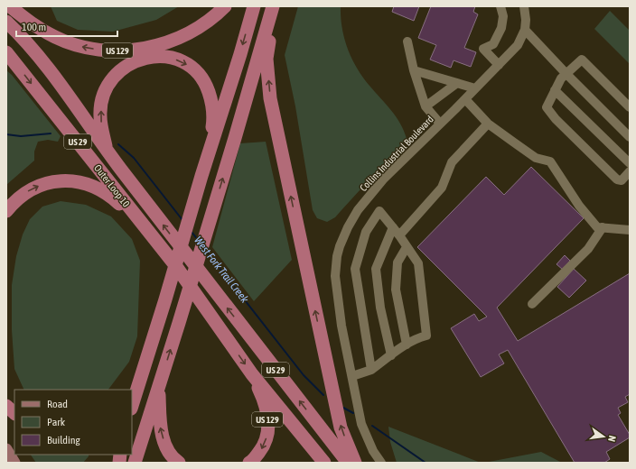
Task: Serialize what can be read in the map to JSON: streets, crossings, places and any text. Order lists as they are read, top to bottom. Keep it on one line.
{"streets":{"highway":["US 129","US 29","Outer Loop 10"],"street":["Collins Industrial Boulevard"]},"crossings":[["US 129","US 29"],["US 129","Outer Loop 10"],["US 29","Outer Loop 10"]],"water":["West Fork Trail Creek"],"legend":["Road","Park","Building"],"scale_bar":"100 m","north":"right"}
